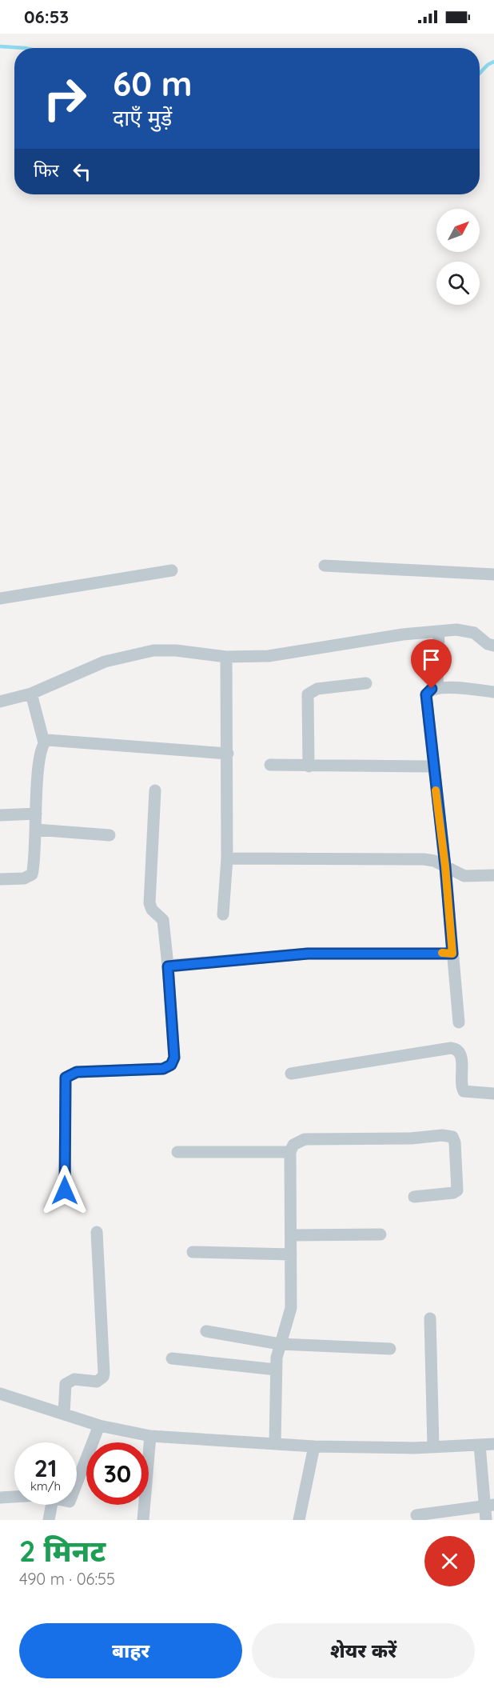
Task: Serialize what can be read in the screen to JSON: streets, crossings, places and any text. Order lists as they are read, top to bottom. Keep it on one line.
{"north":"top right","page":{"status":"06:53","turn":["60 m","दाएँ मुड़ें"],"then":"फिर","speed":"21 km/h","limit":"30","heading":["2 मिनट","490 m · 06:55"],"buttons":["बाहर","शेयर करें"]}}
